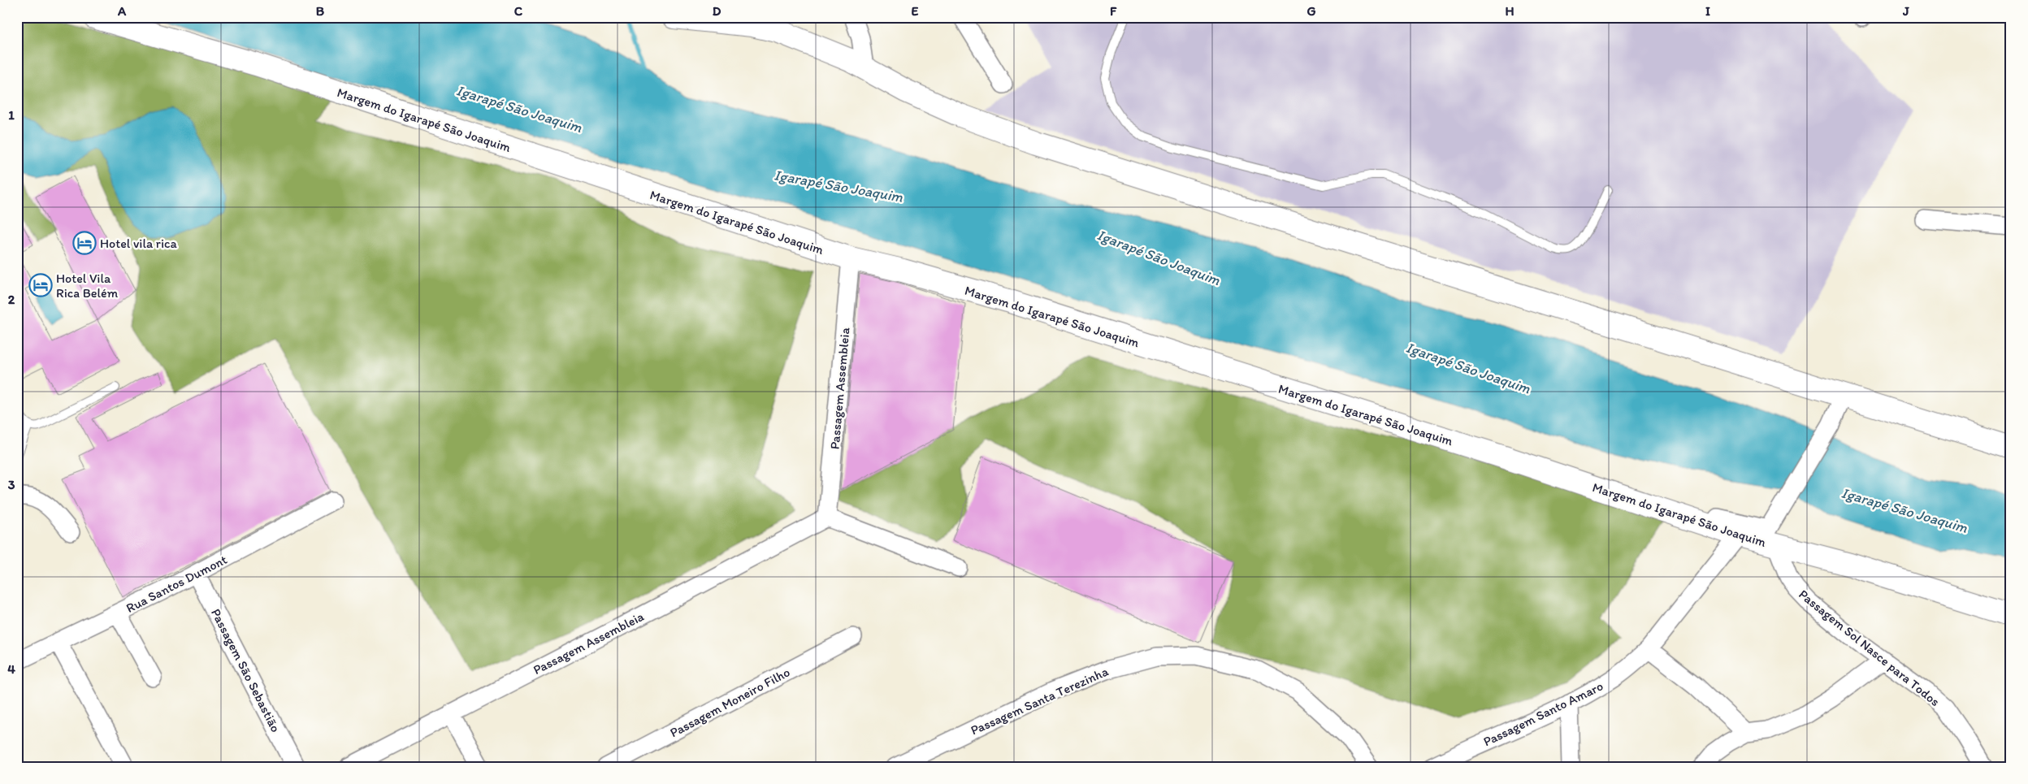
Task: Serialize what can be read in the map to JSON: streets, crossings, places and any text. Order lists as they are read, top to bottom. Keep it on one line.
{"streets":{"street":["Margem do Igarapé São Joaquim","Passagem Assembleia","Rua Santos Dumont","Passagem Sol Nasce para Todos","Passagem São Sebastião","Passagem Santa Terezinha","Passagem Moneiro Filho","Passagem Santo Amaro"]},"crossings":[["Margem do Igarapé São Joaquim","Passagem Assembleia"],["Margem do Igarapé São Joaquim","Passagem Sol Nasce para Todos"],["Margem do Igarapé São Joaquim","Passagem Santo Amaro"],["Rua Santos Dumont","Passagem São Sebastião"]],"water":["Igarapé São Joaquim"],"places":{"hotel":["Hotel vila rica","Hotel Vila Rica Belém"]},"grid":{"columns":["A","B","C","D","E","F","G","H","I","J"],"rows":["1","2","3","4"]}}
